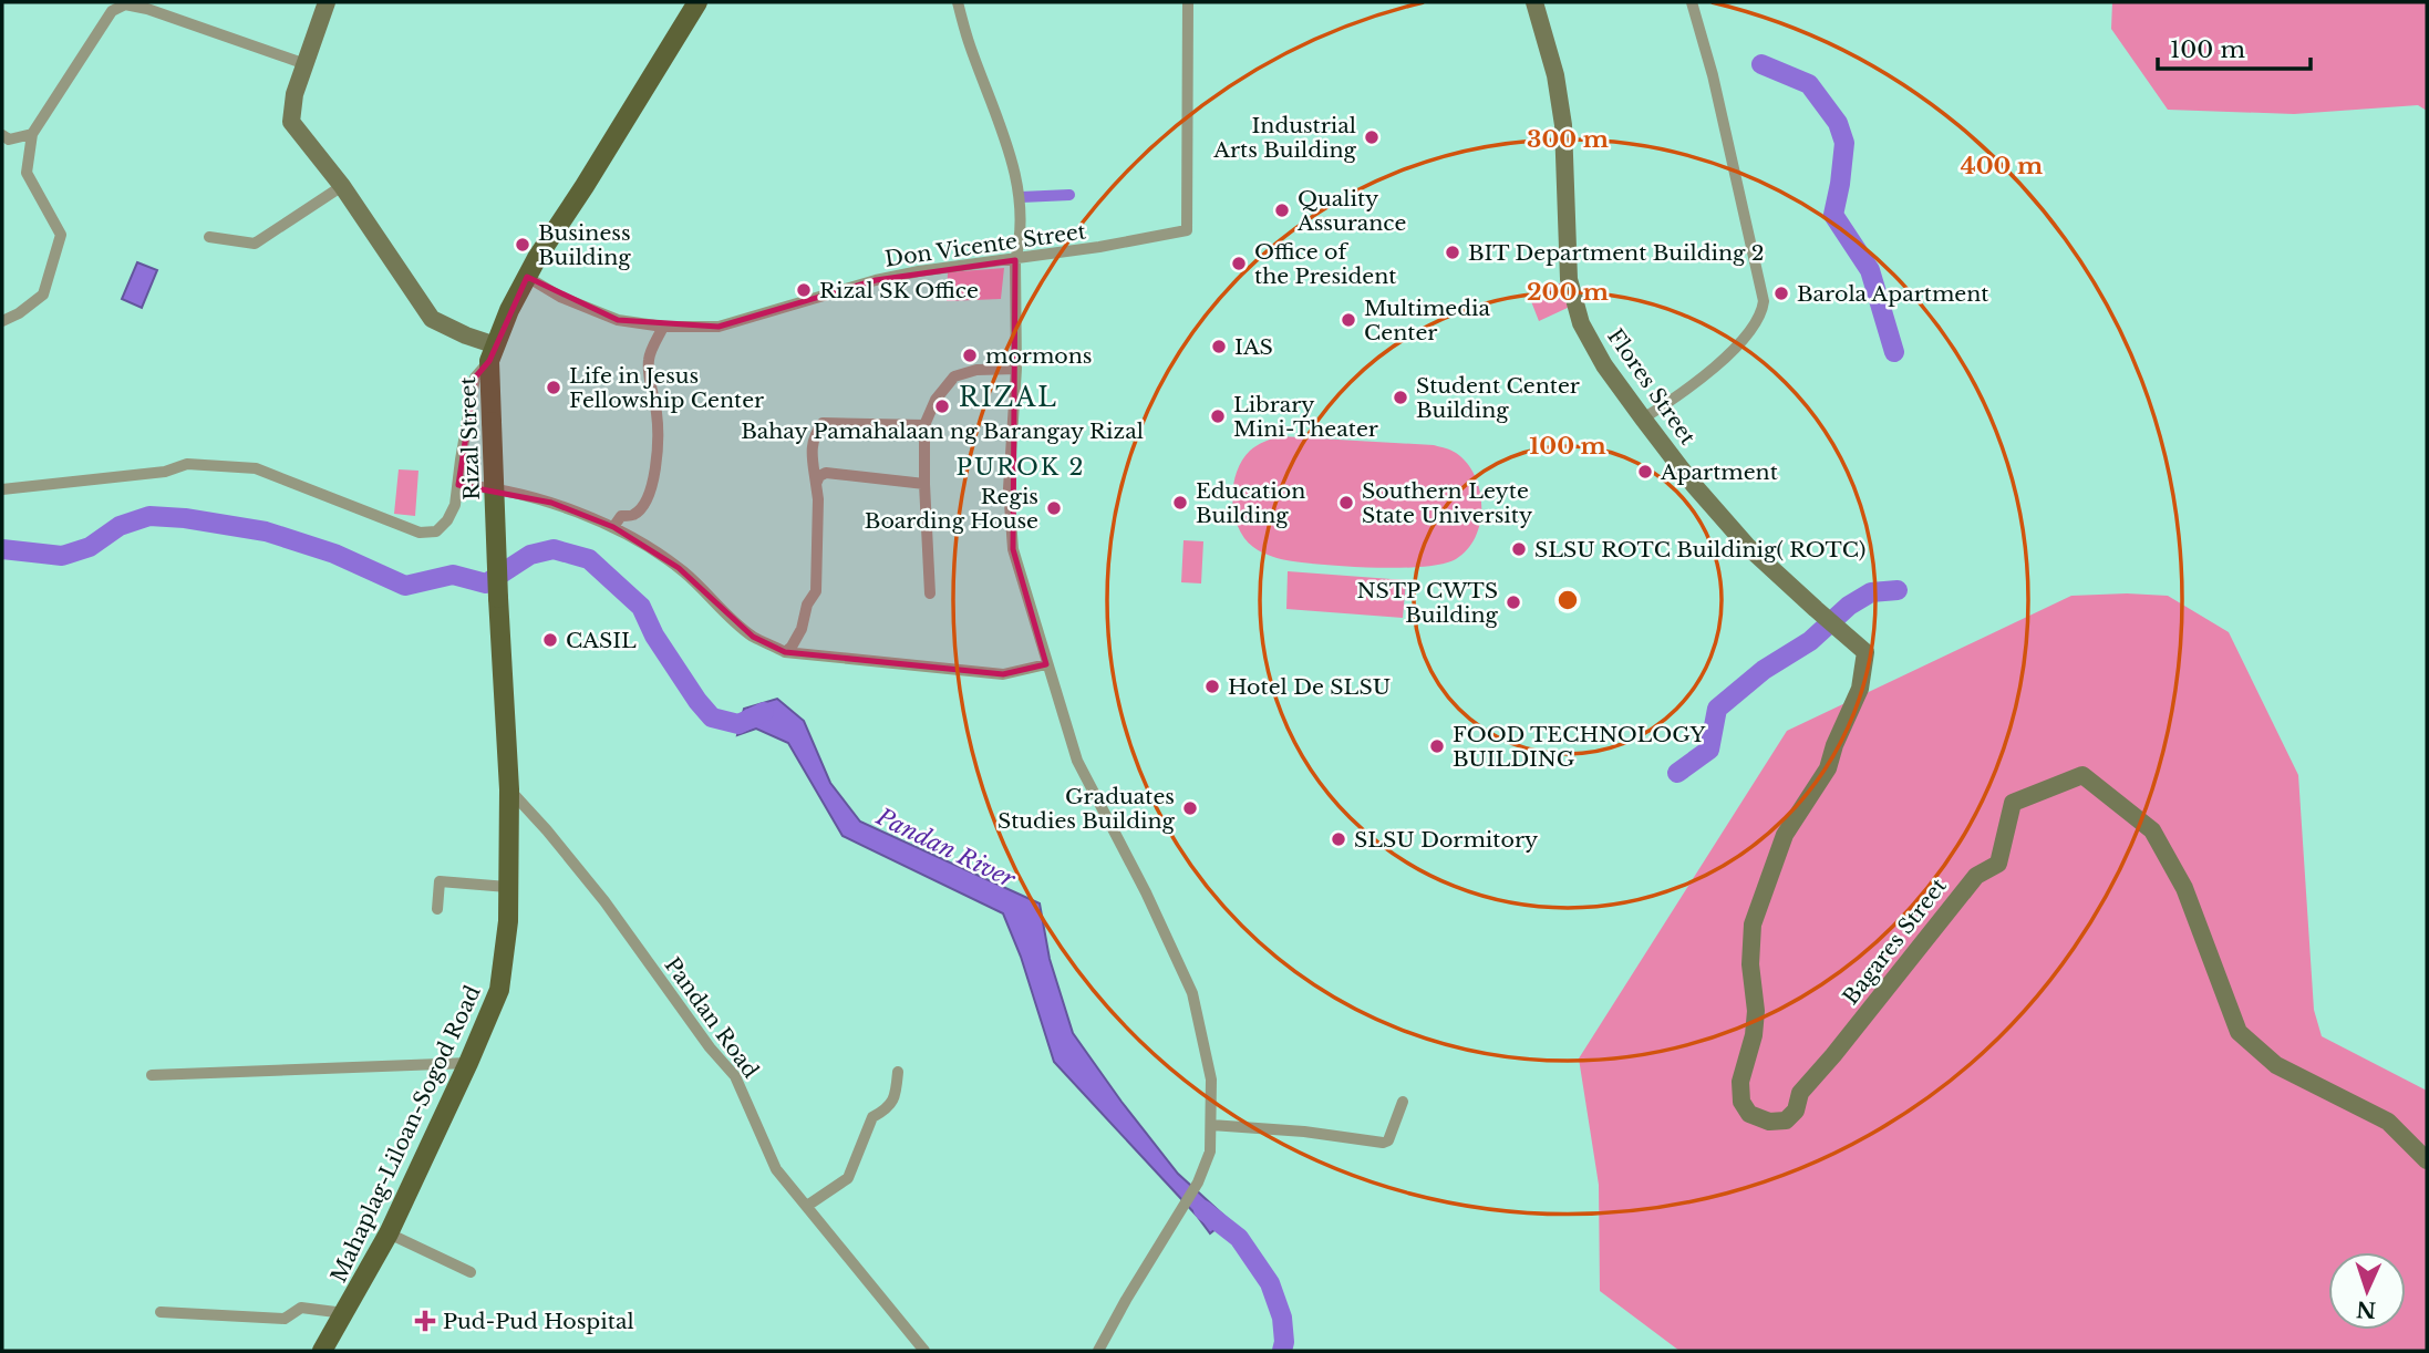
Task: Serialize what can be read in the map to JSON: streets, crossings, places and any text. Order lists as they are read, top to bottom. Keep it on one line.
{"streets":{"main road":["Rizal Street","Mahaplag-Liloan-Sogod Road"],"street":["Don Vicente Street","Flores Street","Bagares Street","Pandan Road"]},"crossings":[["Don Vicente Street","Rizal Street"],["Flores Street","Bagares Street"],["Rizal Street","Pandan Road"],["Rizal Street","Mahaplag-Liloan-Sogod Road"],["Pandan Road","Mahaplag-Liloan-Sogod Road"]],"districts":["RIZAL","PUROK 2"],"water":["Pandan River"],"places":{"other":["Industrial Arts Building","Quality Assurance","Business Building","BIT Department Building 2","Office of the President","Rizal SK Office","Barola Apartment","Multimedia Center","IAS","mormons","Life in Jesus Fellowship Center","Student Center Building","Bahay Pamahalaan ng Barangay Rizal","Library Mini-Theater","Apartment","Education Building","Southern Leyte State University","Regis Boarding House","SLSU ROTC Buildinig( ROTC)","NSTP CWTS Building","CASIL","Hotel De SLSU","FOOD TECHNOLOGY BUILDING","Graduates Studies Building","SLSU Dormitory"],"health":["Pud-Pud Hospital"]},"scale_bar":"100 m","north":"bottom","rings":["300 m","400 m","200 m","100 m"]}
